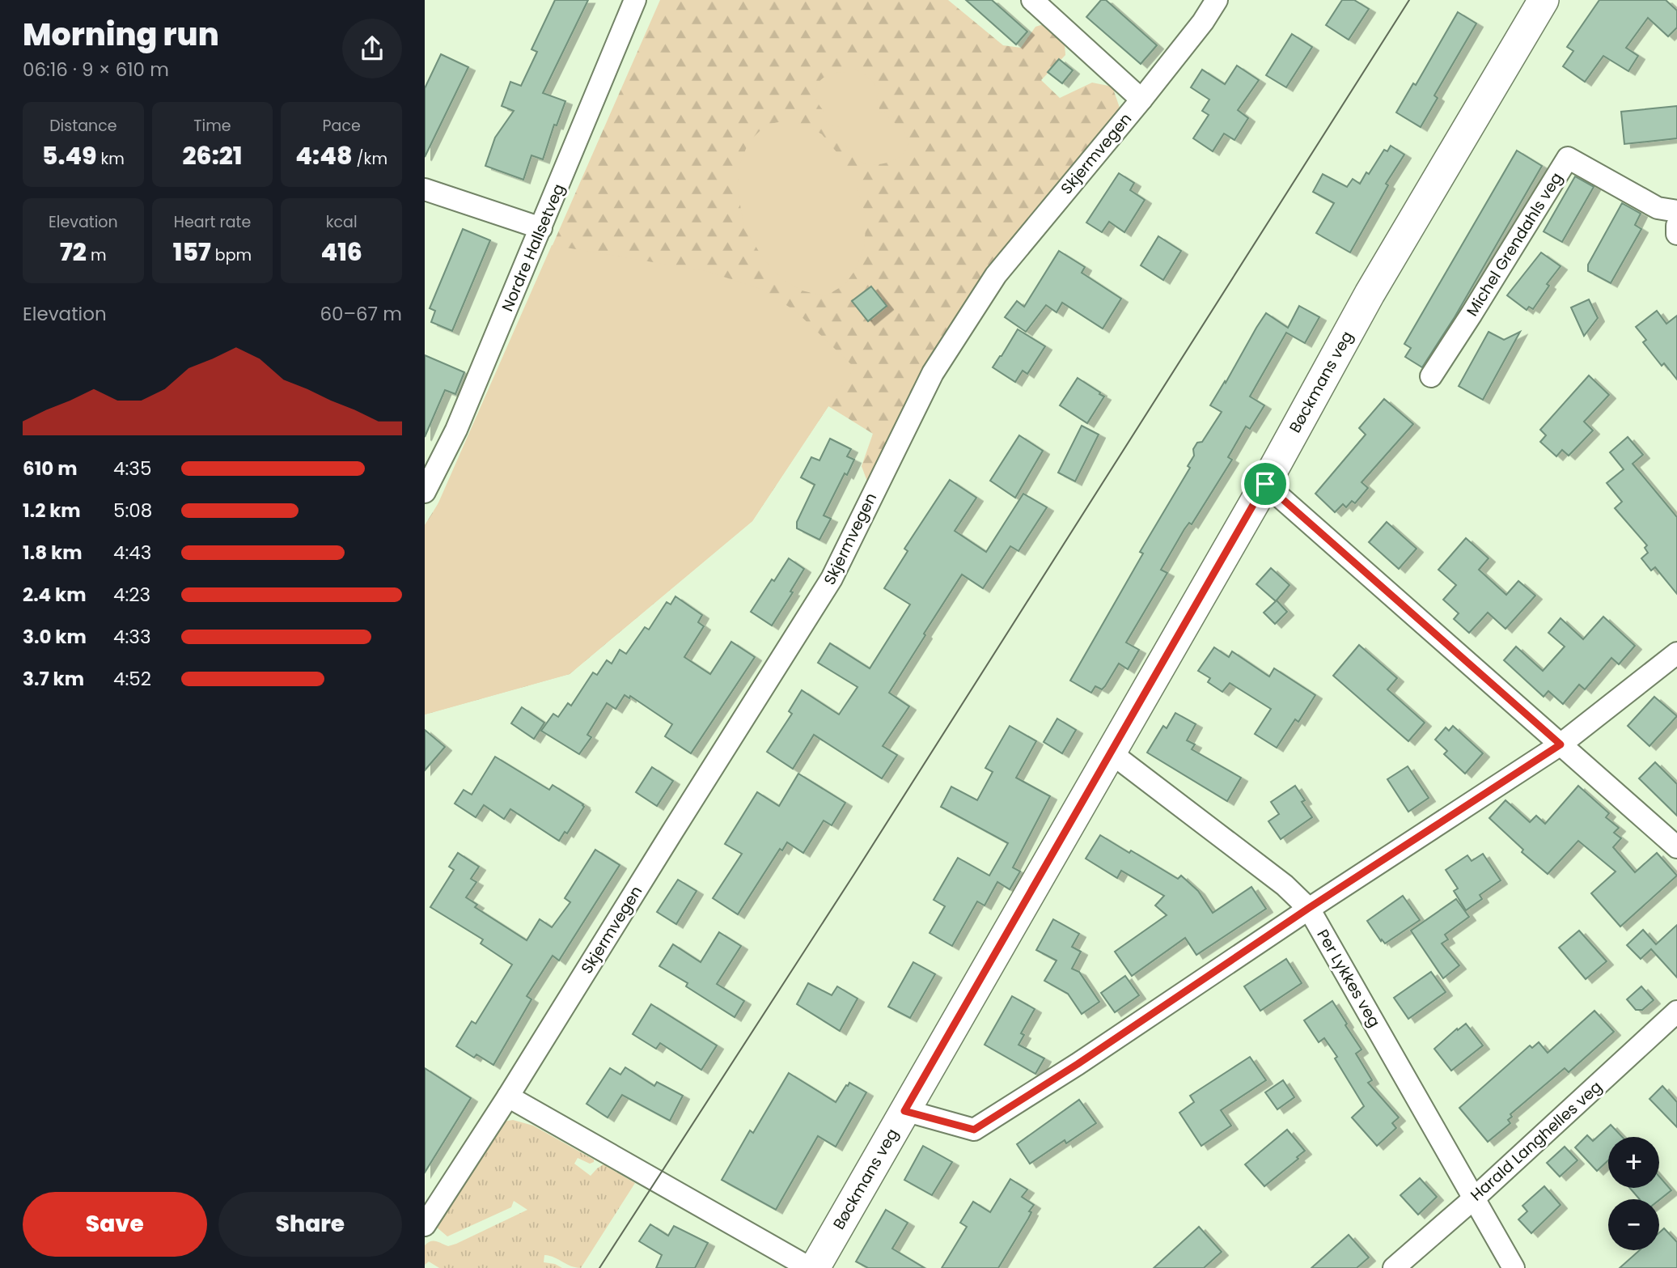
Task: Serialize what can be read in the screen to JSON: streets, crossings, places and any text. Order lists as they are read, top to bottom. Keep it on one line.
{"streets":{"main road":["Bøckmans veg"],"street":["Skjermvegen","Michel Grendahls veg","Nordre Hallsetveg","Per Lykkes veg","Harald Langhelles veg"]},"crossings":[["Bøckmans veg","Per Lykkes veg"],["Per Lykkes veg","Harald Langhelles veg"]],"page":{"heading":["Morning run","06:16 · 9 × 610 m"],"stats":[["Distance","5.49 km"],["Time","26:21"],["Pace","4:48 /km"],["Elevation","72 m"],["Heart rate","157 bpm"],["kcal","416"]],"chart":["Elevation","60–67 m"],"list":[{"name":"610 m","note":"4:35"},{"name":"1.2 km","note":"5:08"},{"name":"1.8 km","note":"4:43"},{"name":"2.4 km","note":"4:23"},{"name":"3.0 km","note":"4:33"},{"name":"3.7 km","note":"4:52"}],"map_buttons":["+","−"],"buttons":["Save","Share"]}}
